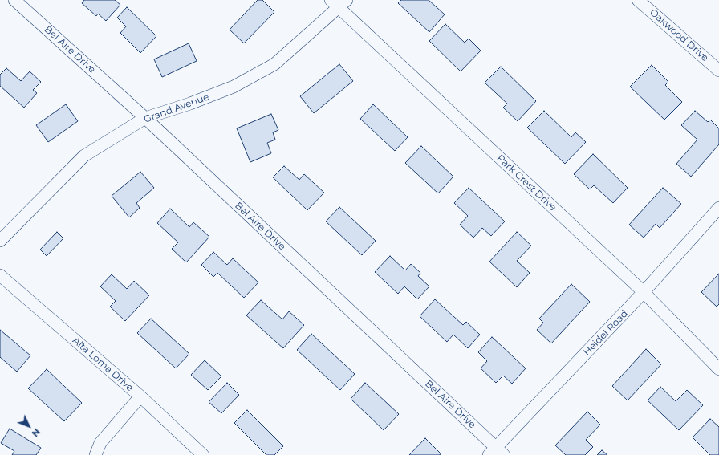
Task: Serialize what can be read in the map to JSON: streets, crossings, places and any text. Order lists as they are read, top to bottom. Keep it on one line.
{"streets":{"street":["Oakwood Drive","Bel Aire Drive","Grand Avenue","Park Crest Drive","Heidel Road","Alta Loma Drive"]},"crossings":[["Bel Aire Drive","Grand Avenue"],["Bel Aire Drive","Heidel Road"],["Grand Avenue","Park Crest Drive"],["Park Crest Drive","Heidel Road"]],"north":"bottom right"}
